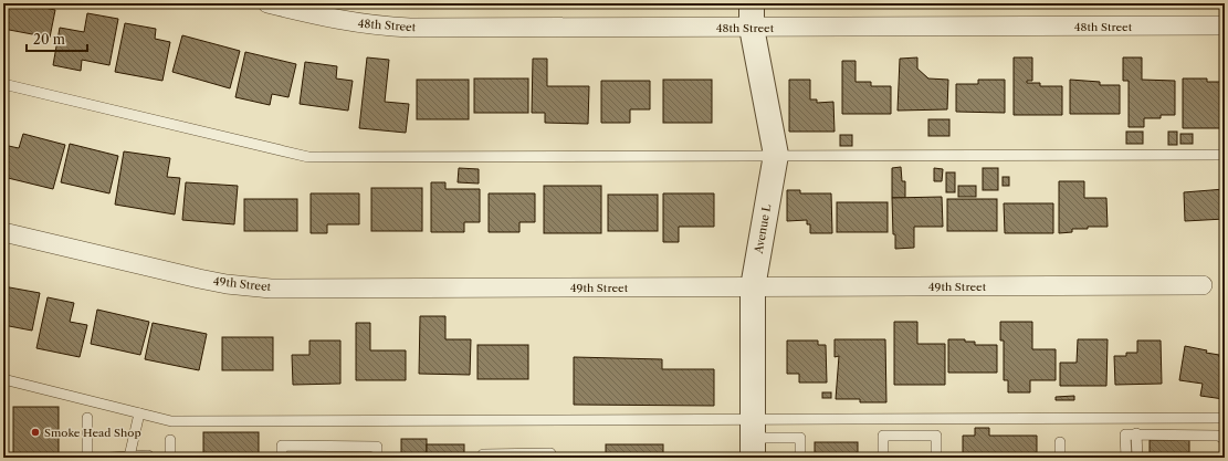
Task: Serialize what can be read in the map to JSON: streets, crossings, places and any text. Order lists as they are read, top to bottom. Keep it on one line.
{"streets":{"street":["48th Street","Avenue L","49th Street"]},"crossings":[["48th Street","Avenue L"],["Avenue L","49th Street"]],"places":["Smoke Head Shop"],"scale_bar":"20 m"}
